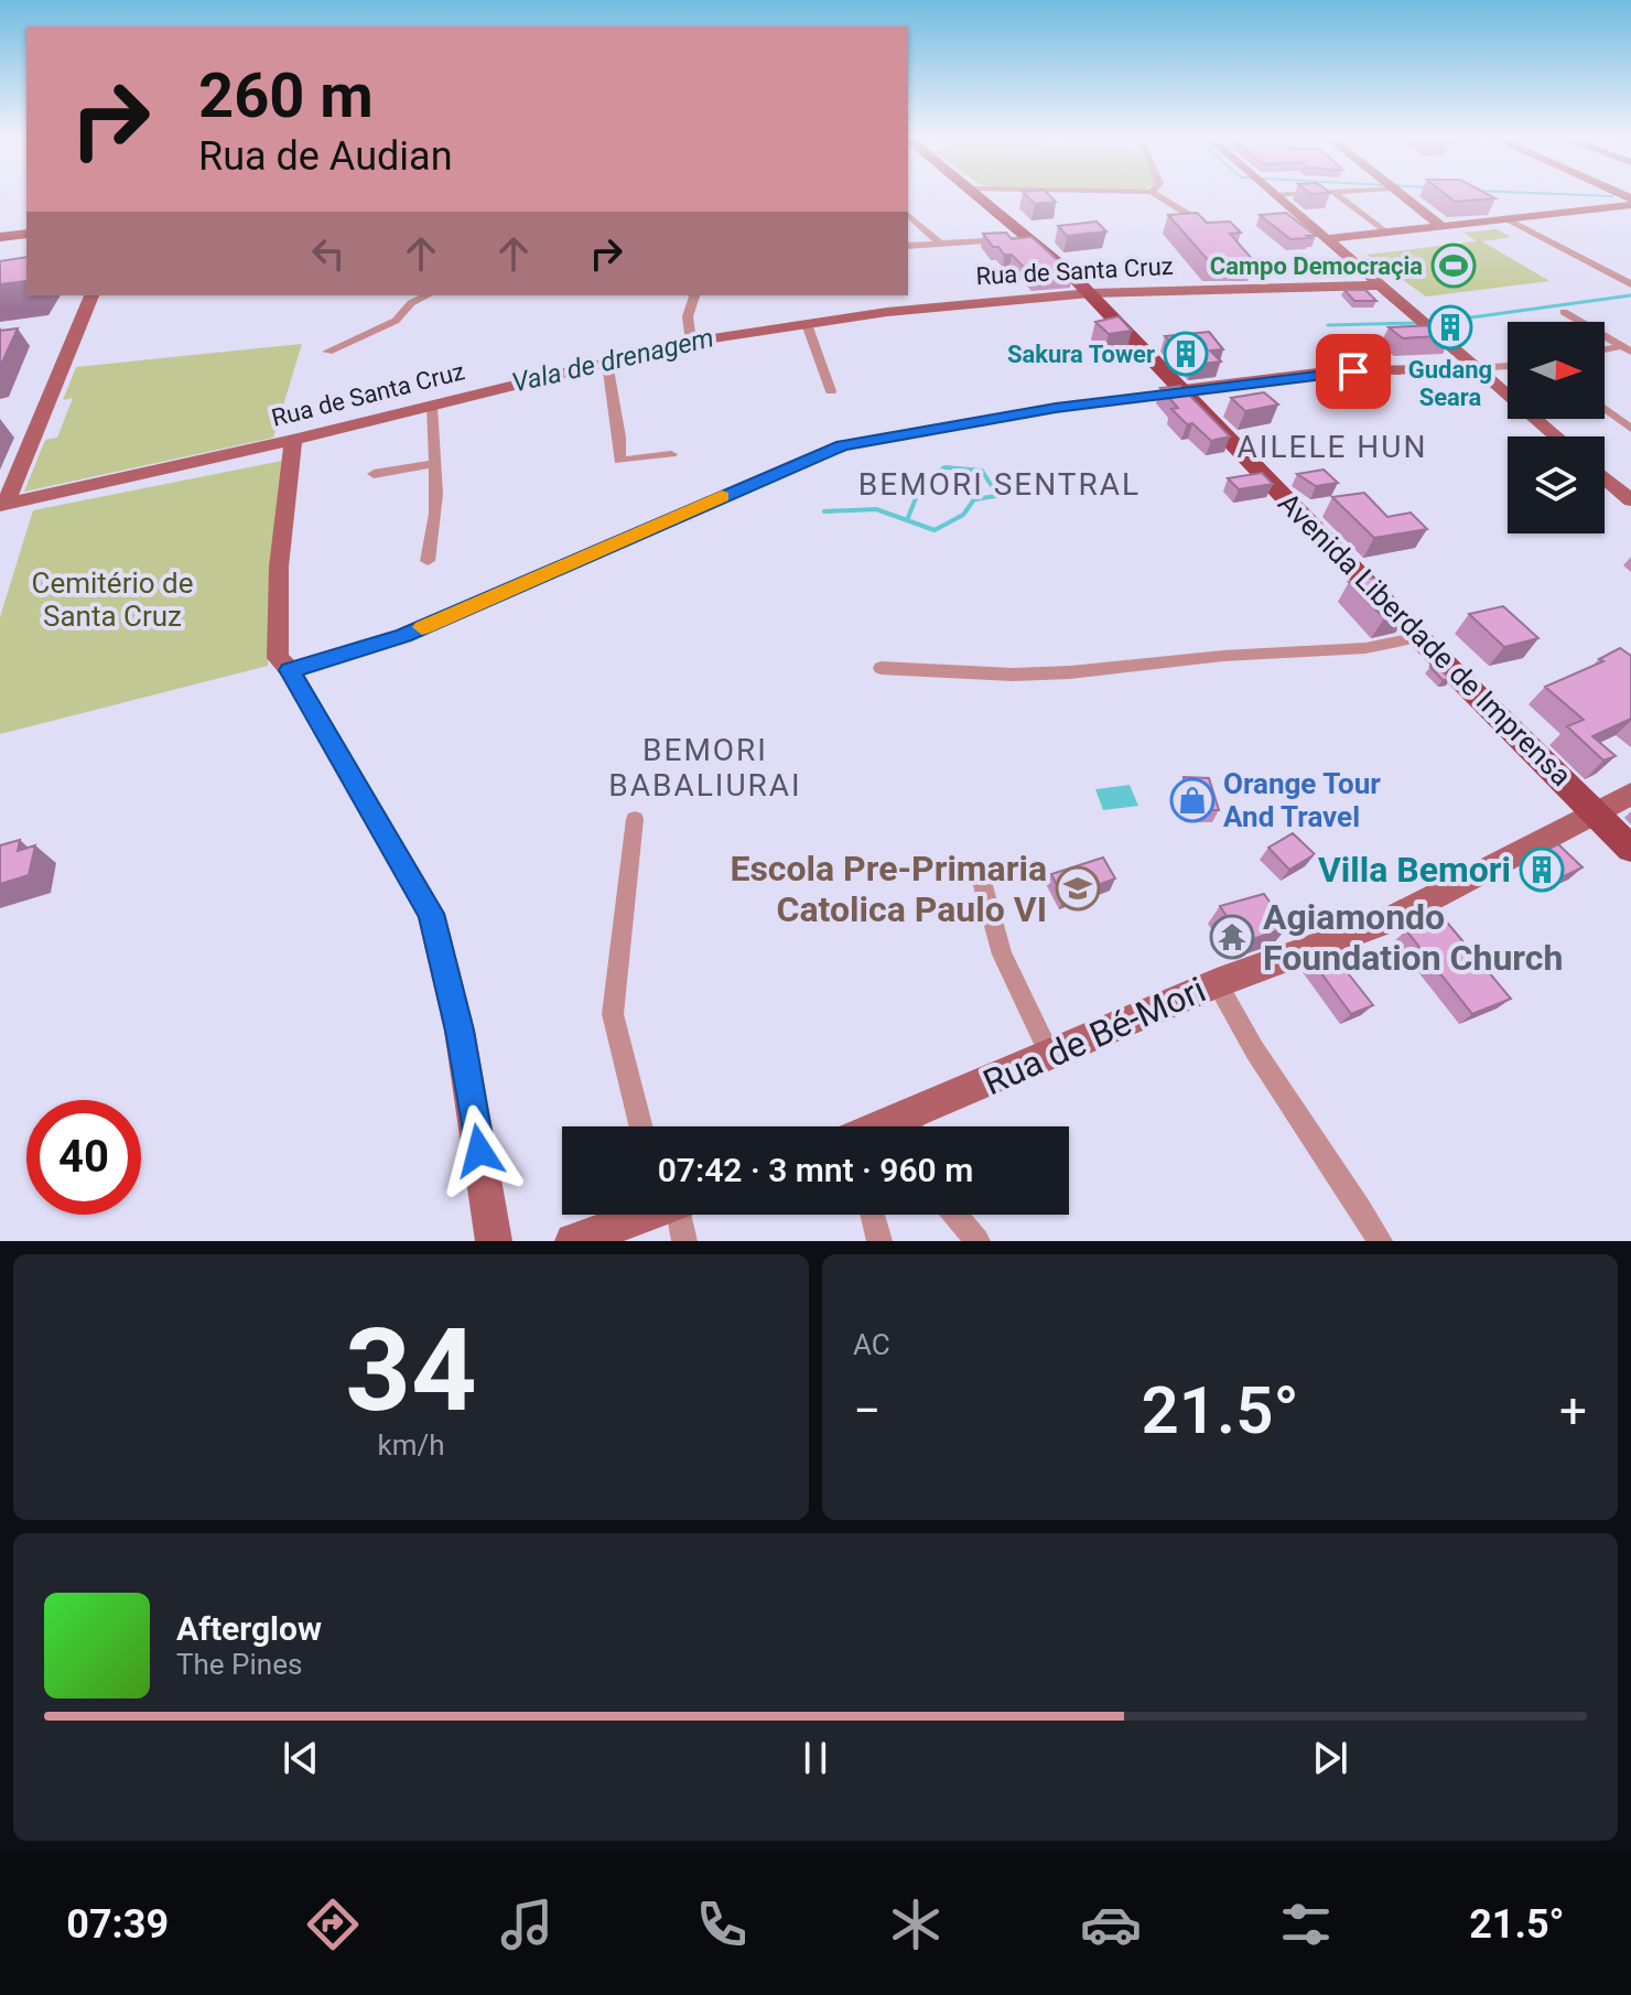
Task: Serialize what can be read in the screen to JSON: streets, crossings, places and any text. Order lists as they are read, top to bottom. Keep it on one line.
{"streets":{"main road":["Avenida Liberdade de Imprensa"],"street":["Rua de Santa Cruz","Rua de Bé-Mori"]},"crossings":[["Rua de Santa Cruz","Avenida Liberdade de Imprensa"],["Avenida Liberdade de Imprensa","Rua de Bé-Mori"]],"districts":["AILELE HUN","BEMORI SENTRAL","BEMORI BABALIURAI"],"water":["Vala de drenagem"],"parks":["Cemitério de Santa Cruz"],"places":{"sports":["Campo Democraçia"],"building":["Gudang Seara","Sakura Tower","Villa Bemori"],"shop":["Orange Tour And Travel"],"school or university":["Escola Pre-Primaria Catolica Paulo VI"],"temple":["Agiamondo Foundation Church"]},"north":"right","page":{"turn":["260 m","Rua de Audian"],"limit":"40","trip":"07:42 · 3 mnt · 960 m","tile":[["34","km/h"],"AC"],"heat":["−","21.5°","+"],"song":["Afterglow","The Pines"],"tabs":["07:39","21.5°"]}}
